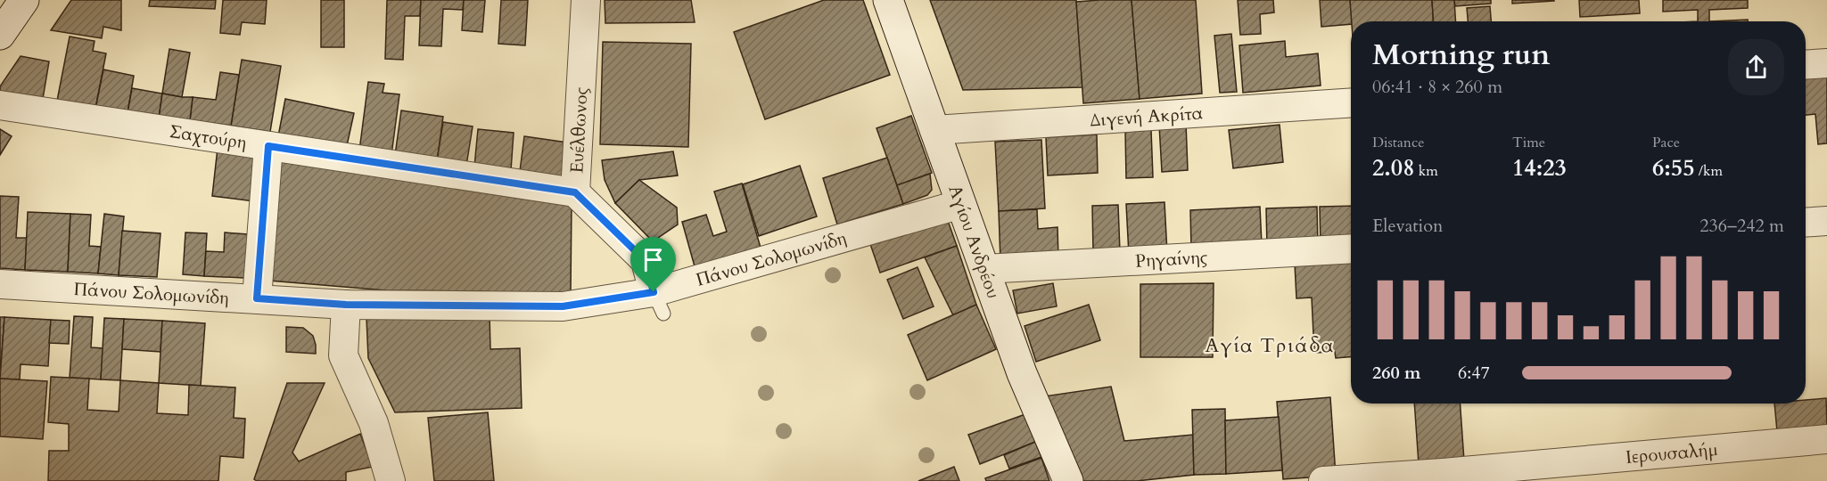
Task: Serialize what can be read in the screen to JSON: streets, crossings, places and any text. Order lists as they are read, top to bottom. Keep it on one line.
{"streets":{"street":["Διγενή Ακρίτα","Ευέλθωνος","Σαχτούρη","Αγίου Ανδρέου","Πάνου Σολομωνίδη","Ρηγαίνης","Ιερουσαλήμ"]},"crossings":[["Διγενή Ακρίτα","Αγίου Ανδρέου"],["Ευέλθωνος","Σαχτούρη"],["Ευέλθωνος","Πάνου Σολομωνίδη"],["Αγίου Ανδρέου","Πάνου Σολομωνίδη"],["Αγίου Ανδρέου","Ρηγαίνης"]],"districts":["Αγία Τριάδα"],"page":{"heading":["Morning run","06:41 · 8 × 260 m"],"stats":[["Distance","2.08 km"],["Time","14:23"],["Pace","6:55 /km"]],"chart":["Elevation","236–242 m"],"list":[{"name":"260 m","note":"6:47"}]}}
